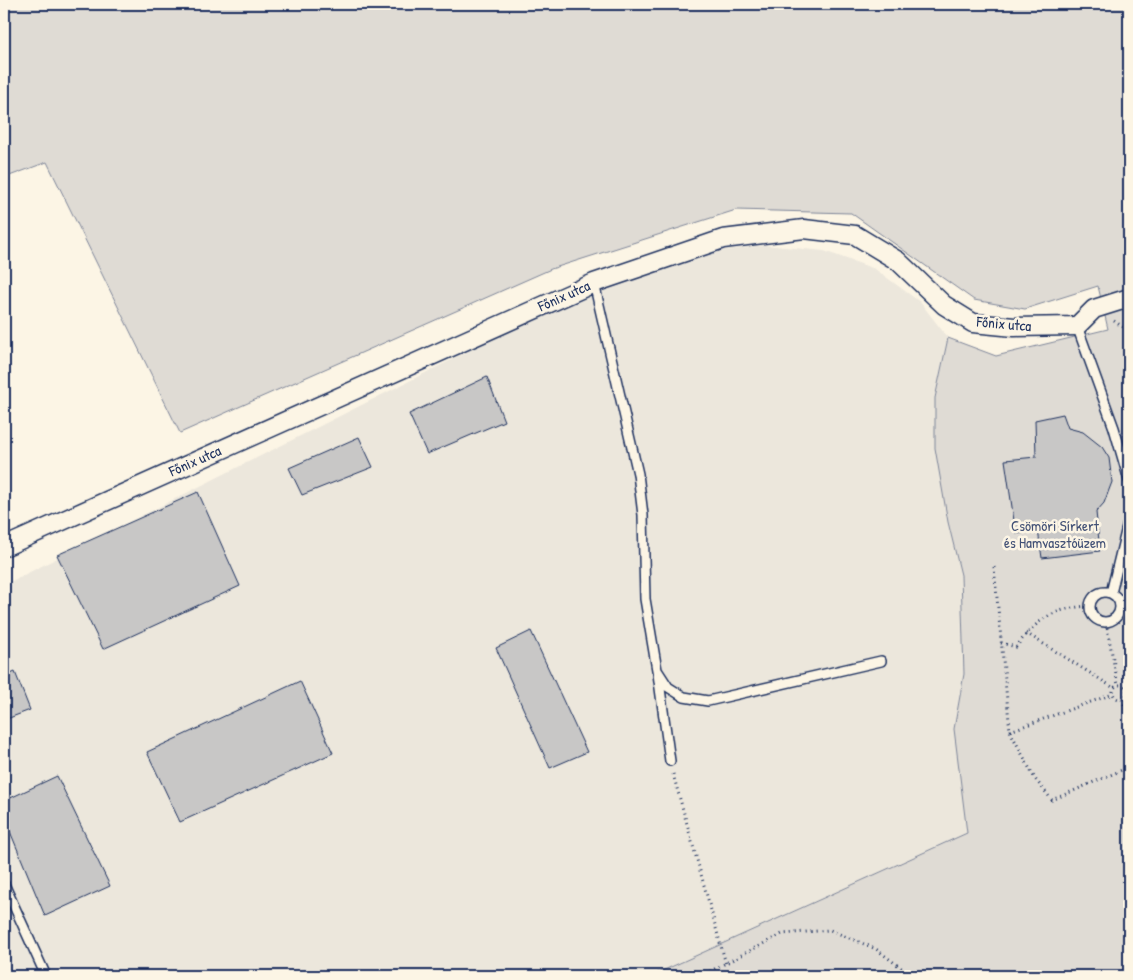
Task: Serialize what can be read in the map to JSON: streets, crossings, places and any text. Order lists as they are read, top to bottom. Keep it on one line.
{"streets":{"street":["Főnix utca"]},"parks":["Csömöri Sírkert és Hamvasztóüzem"]}
